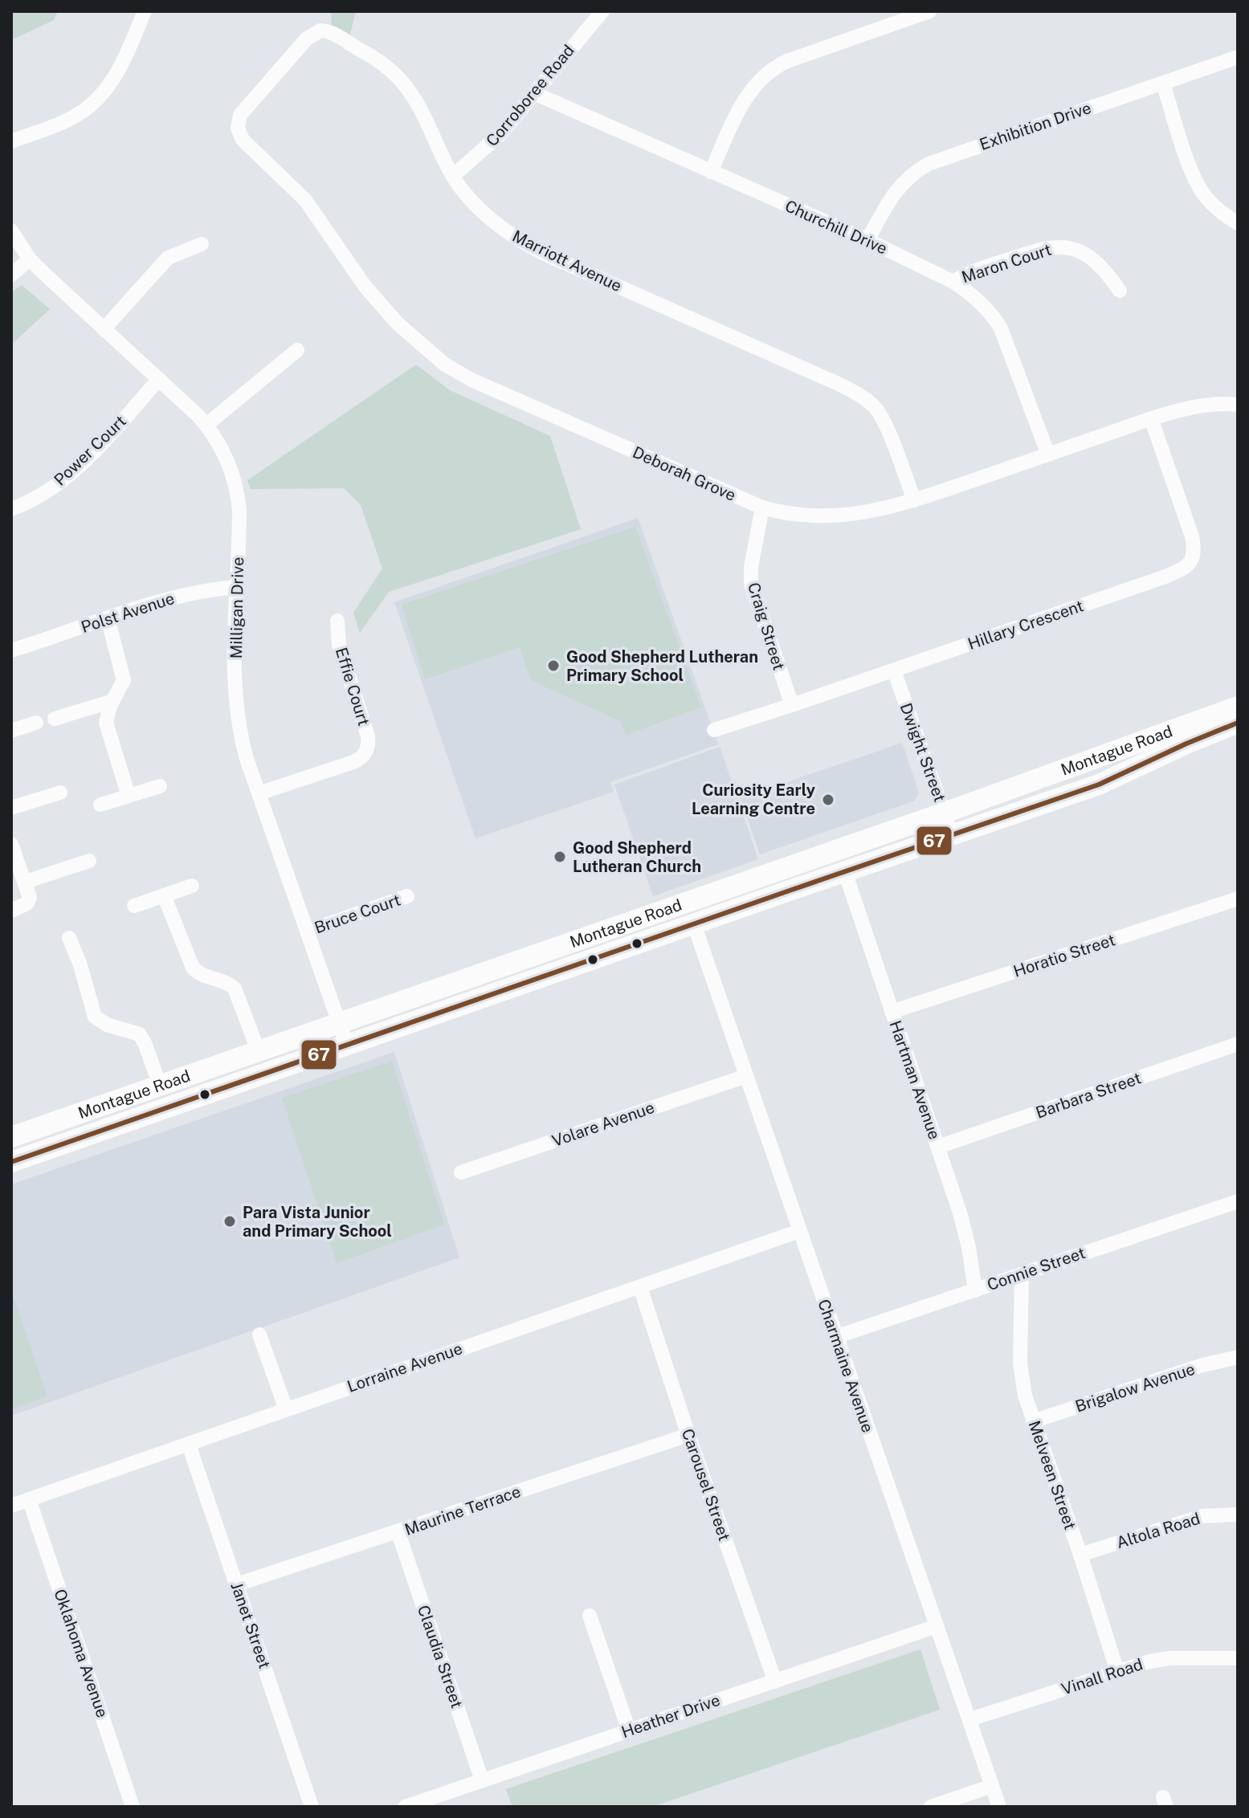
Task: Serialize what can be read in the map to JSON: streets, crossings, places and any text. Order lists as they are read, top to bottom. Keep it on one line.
{"streets":{"main road":["Montague Road"],"street":["Corroboree Road","Exhibition Drive","Churchill Drive","Marriott Avenue","Maron Court","Power Court","Deborah Grove","Milligan Drive","Polst Avenue","Hillary Crescent","Craig Street","Effie Court","Dwight Street","Bruce Court","Horatio Street","Hartman Avenue","Barbara Street","Volare Avenue","Connie Street","Charmaine Avenue","Lorraine Avenue","Brigalow Avenue","Melveen Street","Carousel Street","Maurine Terrace","Altola Road","Janet Street","Oklahoma Avenue","Claudia Street","Vinall Road","Heather Drive"]},"crossings":[["Corroboree Road","Churchill Drive"],["Corroboree Road","Marriott Avenue"],["Exhibition Drive","Churchill Drive"],["Churchill Drive","Maron Court"],["Churchill Drive","Deborah Grove"],["Marriott Avenue","Deborah Grove"],["Power Court","Milligan Drive"],["Deborah Grove","Hillary Crescent"],["Deborah Grove","Craig Street"],["Milligan Drive","Polst Avenue"],["Milligan Drive","Effie Court"],["Milligan Drive","Montague Road"],["Milligan Drive","Bruce Court"],["Hillary Crescent","Craig Street"],["Hillary Crescent","Dwight Street"],["Montague Road","Dwight Street"],["Montague Road","Hartman Avenue"],["Montague Road","Charmaine Avenue"],["Horatio Street","Hartman Avenue"],["Hartman Avenue","Barbara Street"],["Hartman Avenue","Connie Street"],["Volare Avenue","Charmaine Avenue"],["Connie Street","Charmaine Avenue"],["Connie Street","Melveen Street"],["Charmaine Avenue","Lorraine Avenue"],["Charmaine Avenue","Vinall Road"],["Charmaine Avenue","Heather Drive"],["Lorraine Avenue","Carousel Street"],["Lorraine Avenue","Janet Street"],["Lorraine Avenue","Oklahoma Avenue"],["Brigalow Avenue","Melveen Street"],["Melveen Street","Altola Road"],["Melveen Street","Vinall Road"],["Carousel Street","Maurine Terrace"],["Carousel Street","Heather Drive"],["Maurine Terrace","Janet Street"],["Maurine Terrace","Claudia Street"],["Claudia Street","Heather Drive"]],"places":["Good Shepherd Lutheran Primary School","Curiosity Early Learning Centre","Good Shepherd Lutheran Church","Para Vista Junior and Primary School"],"lines":["transit line 67"]}
